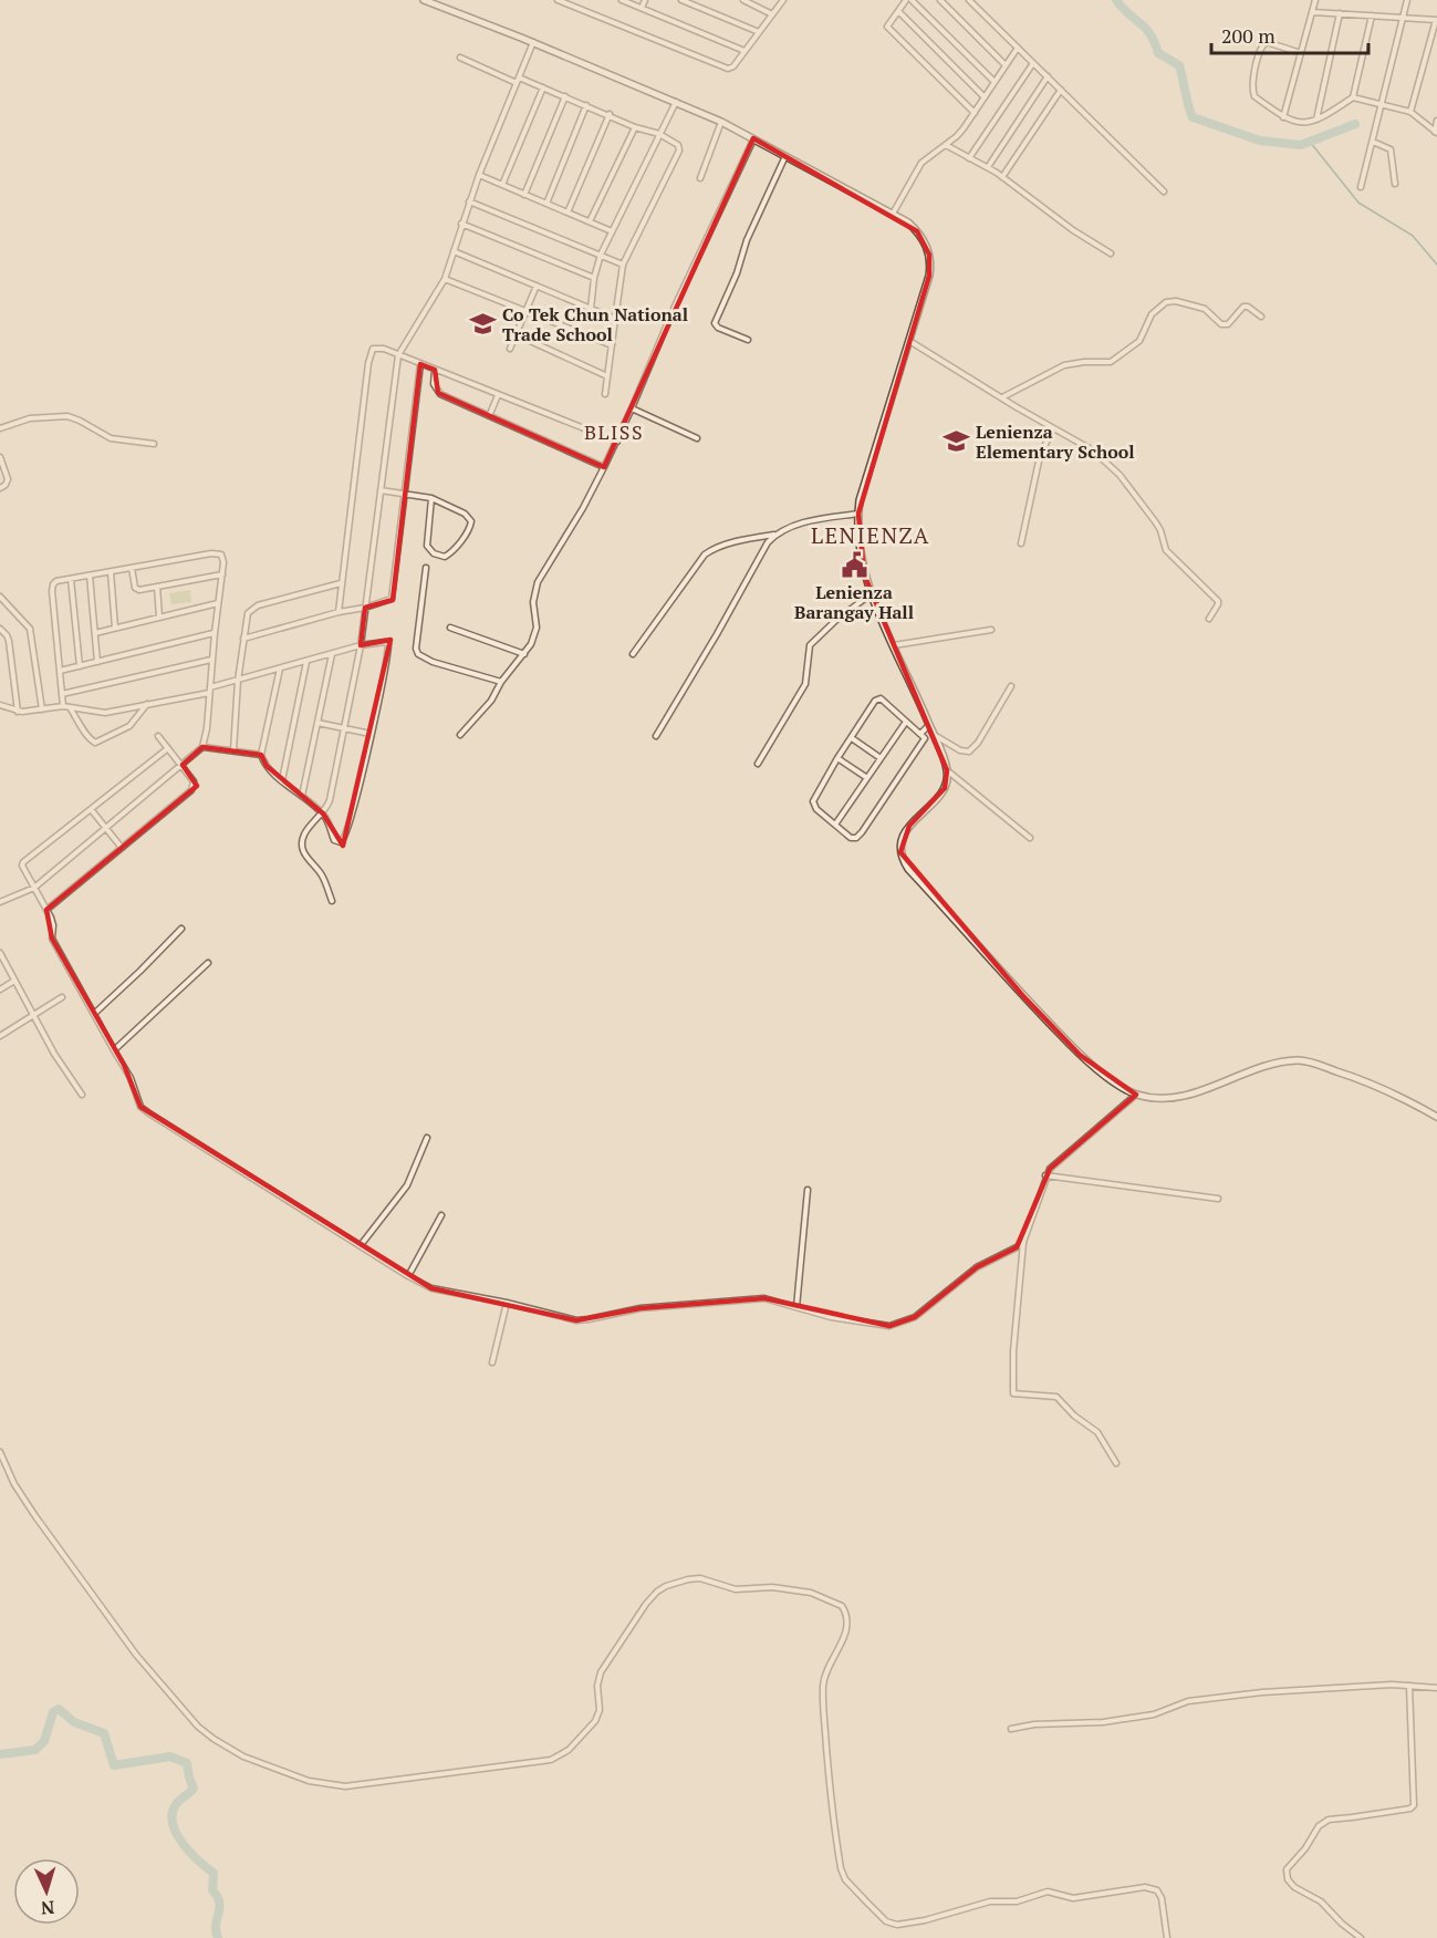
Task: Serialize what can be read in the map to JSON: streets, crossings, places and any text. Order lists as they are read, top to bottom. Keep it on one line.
{"districts":["BLISS","LENIENZA"],"places":{"school or university":["Co Tek Chun National Trade School","Lenienza Elementary School"],"public building":["Lenienza Barangay Hall"]},"scale_bar":"200 m","north":"bottom"}
